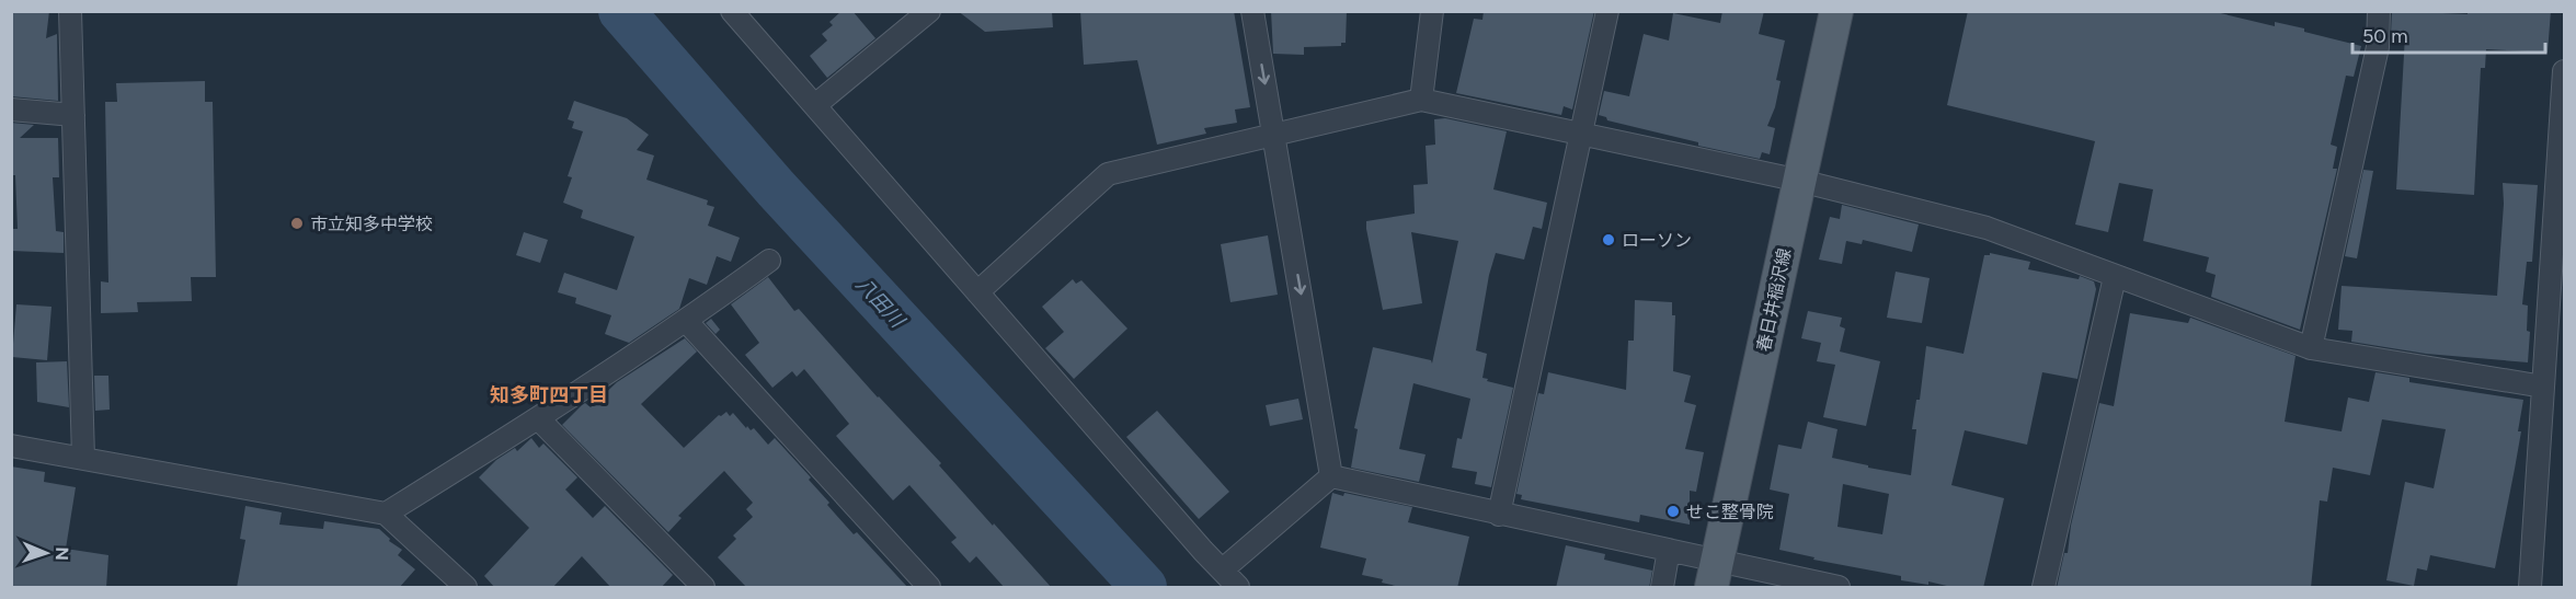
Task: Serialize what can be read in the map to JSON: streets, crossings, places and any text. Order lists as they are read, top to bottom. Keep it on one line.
{"streets":{"main road":["春日井稲沢線"]},"districts":["知多町四丁目"],"water":["八田川"],"places":["市立知多中学校","ローソン","せこ整骨院"],"scale_bar":"50 m","north":"right"}
